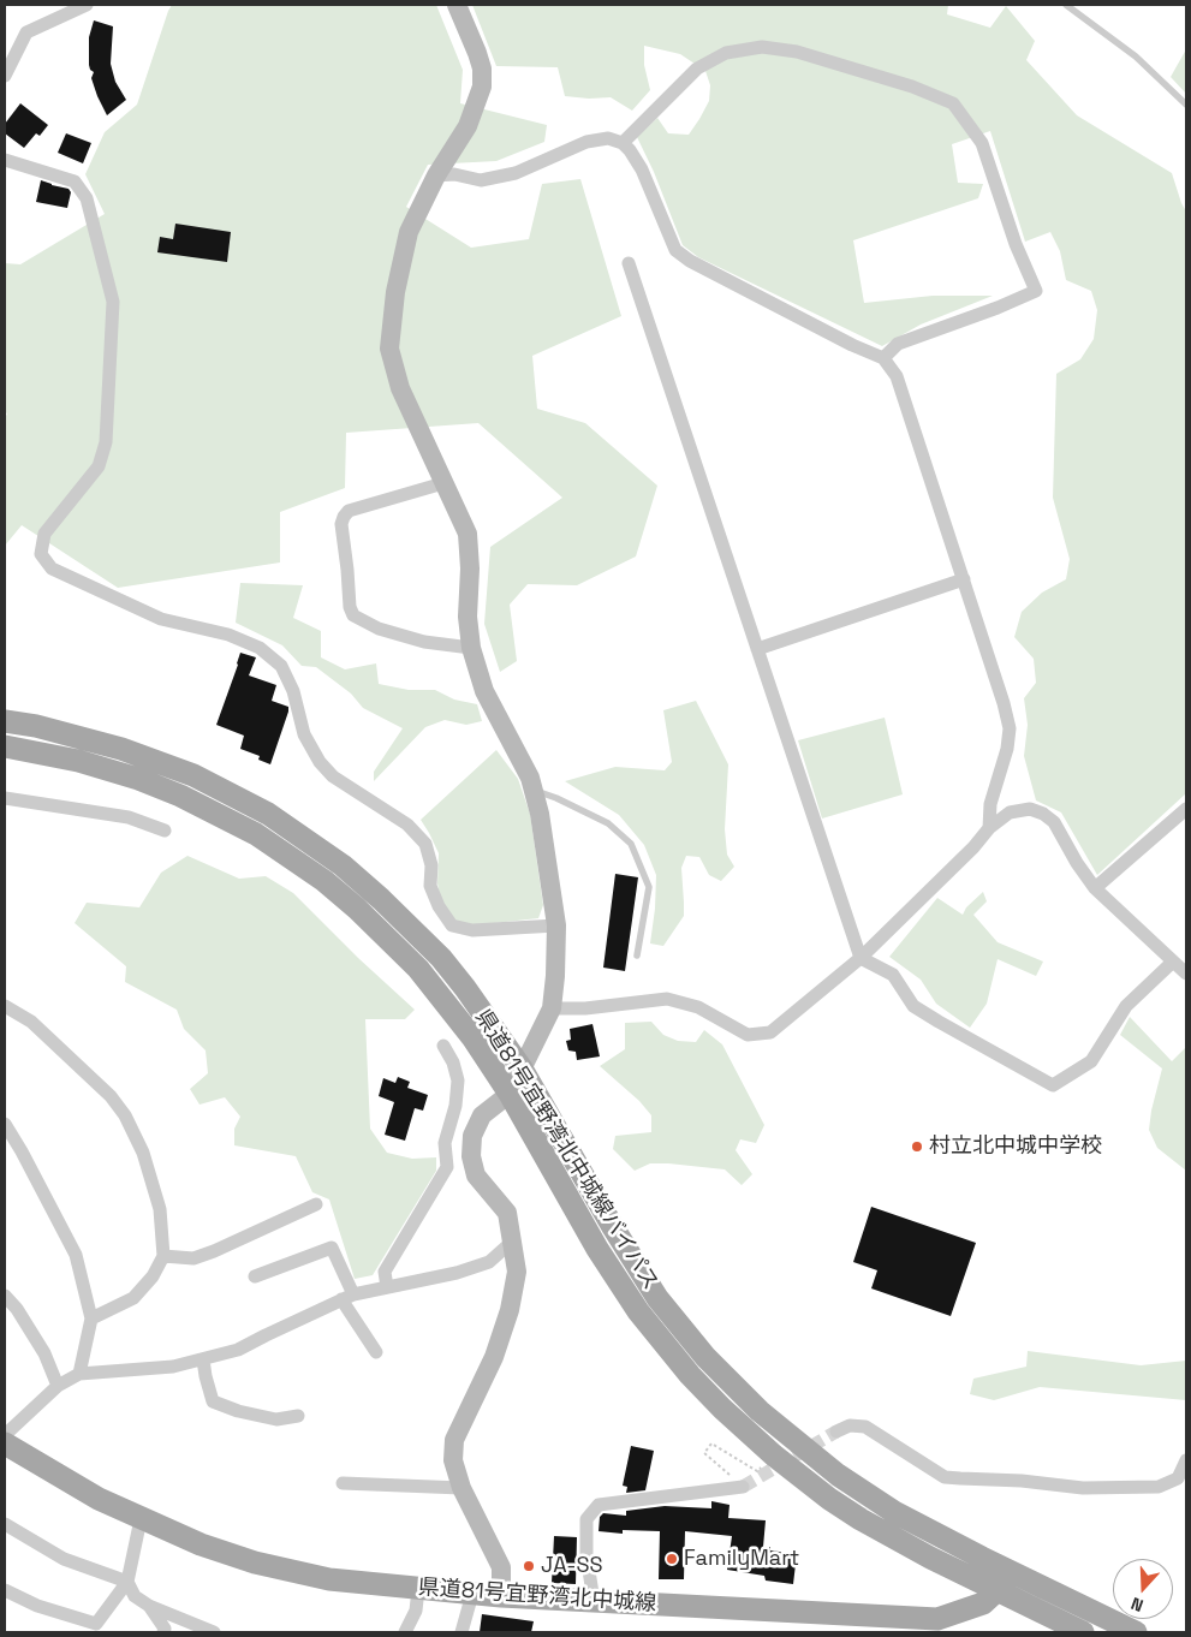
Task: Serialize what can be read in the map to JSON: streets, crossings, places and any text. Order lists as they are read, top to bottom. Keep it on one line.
{"streets":{"main road":["県道81号宜野湾北中城線バイパス","県道81号宜野湾北中城線"]},"crossings":[["県道81号宜野湾北中城線バイパス","県道81号宜野湾北中城線"]],"places":["村立北中城中学校","FamilyMart","JA-SS"],"north":"bottom"}
